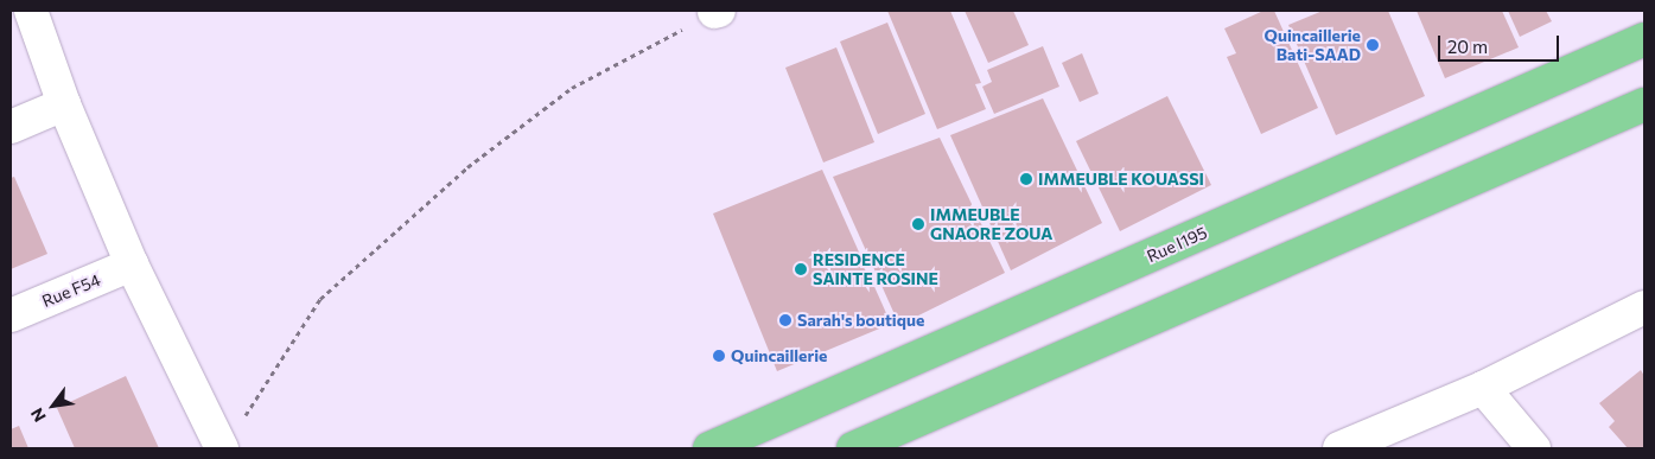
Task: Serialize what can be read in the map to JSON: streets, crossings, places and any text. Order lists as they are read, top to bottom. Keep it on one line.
{"streets":{"main road":["Rue I195"],"street":["Rue F54"]},"places":["Quincaillerie Bati-SAAD","IMMEUBLE KOUASSI","IMMEUBLE GNAORE ZOUA","RESIDENCE SAINTE ROSINE","Sarah's boutique","Quincaillerie"],"scale_bar":"20 m","north":"bottom left"}
